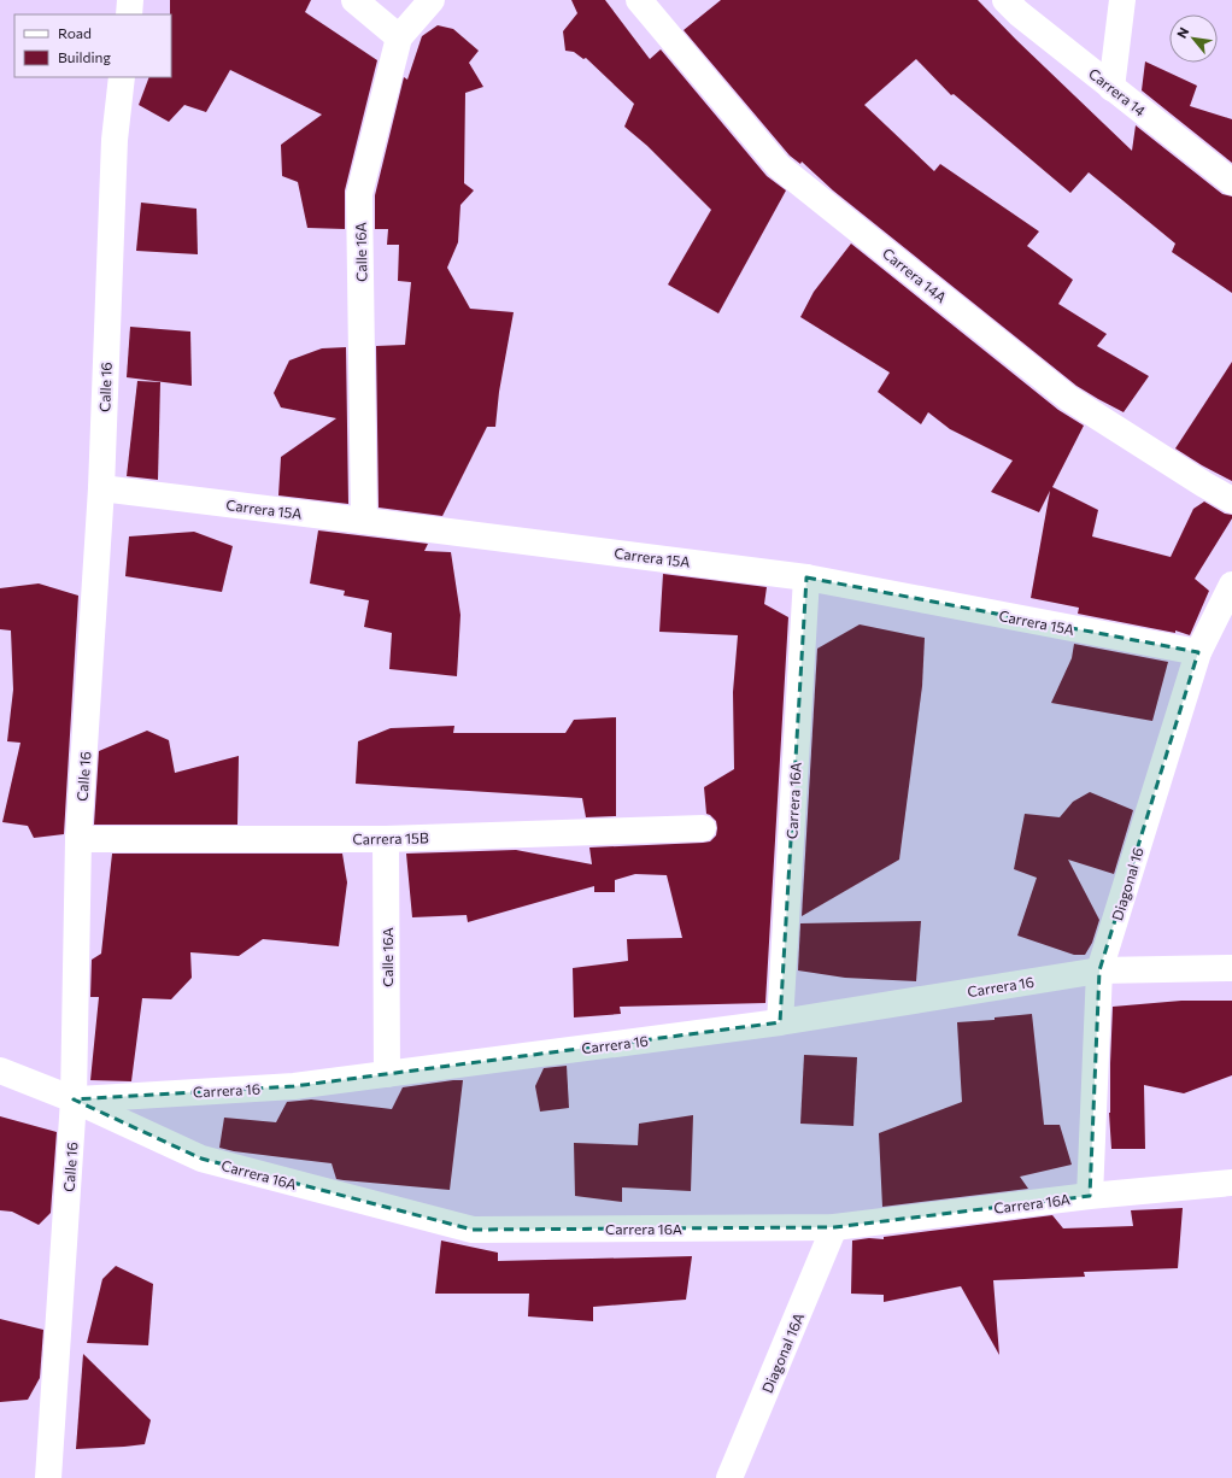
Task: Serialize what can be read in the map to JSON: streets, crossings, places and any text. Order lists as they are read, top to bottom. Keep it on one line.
{"streets":{"street":["Carrera 14","Calle 16A","Carrera 14A","Calle 16","Carrera 15A","Carrera 16A","Carrera 15B","Diagonal 16","Carrera 16","Diagonal 16A"]},"crossings":[["Calle 16A","Carrera 15A"],["Calle 16A","Carrera 15B"],["Calle 16A","Carrera 16"],["Calle 16","Carrera 15A"],["Calle 16","Carrera 16A"],["Calle 16","Carrera 15B"],["Calle 16","Carrera 16"],["Carrera 15A","Carrera 16A"],["Carrera 15A","Diagonal 16"],["Carrera 16A","Diagonal 16"],["Carrera 16A","Carrera 16"],["Carrera 16A","Diagonal 16A"],["Diagonal 16","Carrera 16"]],"legend":["Road","Building"],"north":"top left"}
